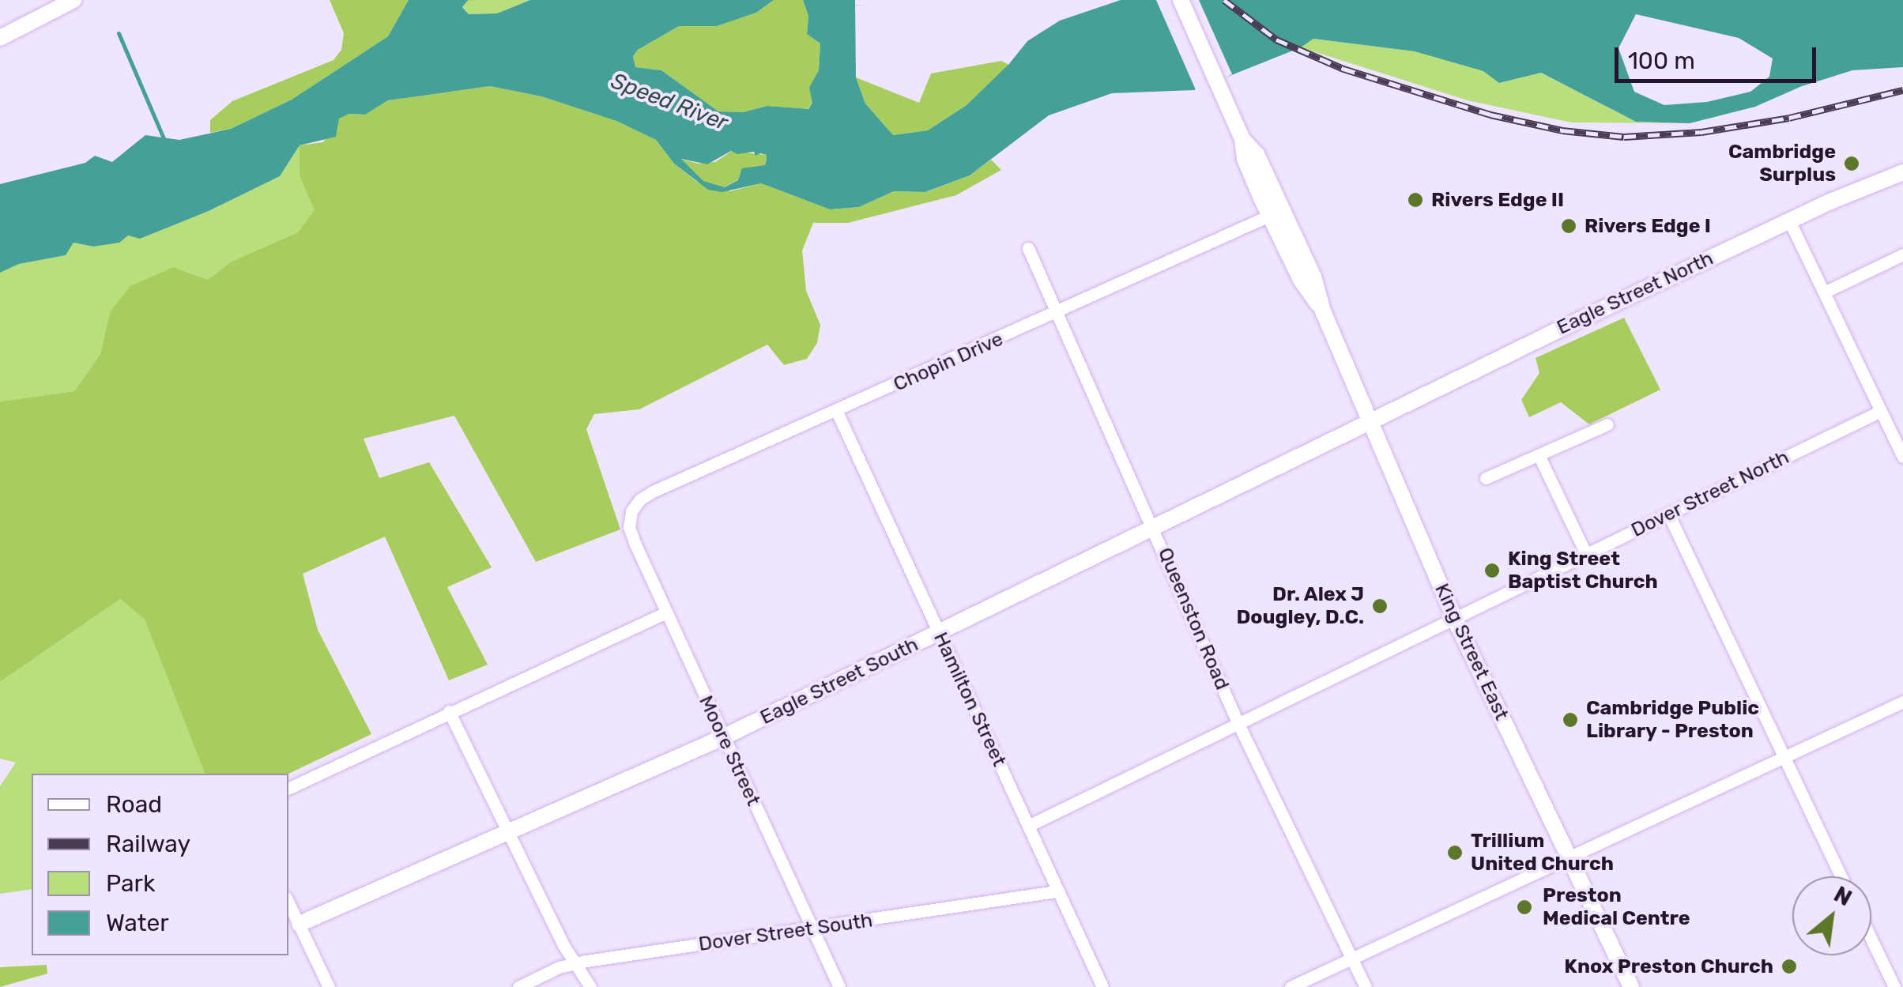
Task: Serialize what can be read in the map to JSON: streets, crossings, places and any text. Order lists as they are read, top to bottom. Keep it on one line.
{"streets":{"main road":["Eagle Street North","King Street East","Eagle Street South"],"street":["Chopin Drive","Dover Street North","Queenston Road","Hamilton Street","Moore Street","Dover Street South"]},"crossings":[["Eagle Street North","King Street East"],["Eagle Street North","Eagle Street South"],["Chopin Drive","Queenston Road"],["Chopin Drive","King Street East"],["Chopin Drive","Hamilton Street"],["Chopin Drive","Moore Street"],["Dover Street North","King Street East"],["Queenston Road","Eagle Street South"],["King Street East","Eagle Street South"],["Eagle Street South","Hamilton Street"],["Eagle Street South","Moore Street"],["Hamilton Street","Dover Street South"],["Moore Street","Dover Street South"]],"water":["Speed River"],"places":["Cambridge Surplus","Rivers Edge II","Rivers Edge I","King Street Baptist Church","Dr. Alex J Dougley, D.C.","Cambridge Public Library - Preston","Trillium United Church","Preston Medical Centre","Knox Preston Church"],"legend":["Road","Railway","Park","Water"],"scale_bar":"100 m","north":"top right"}
